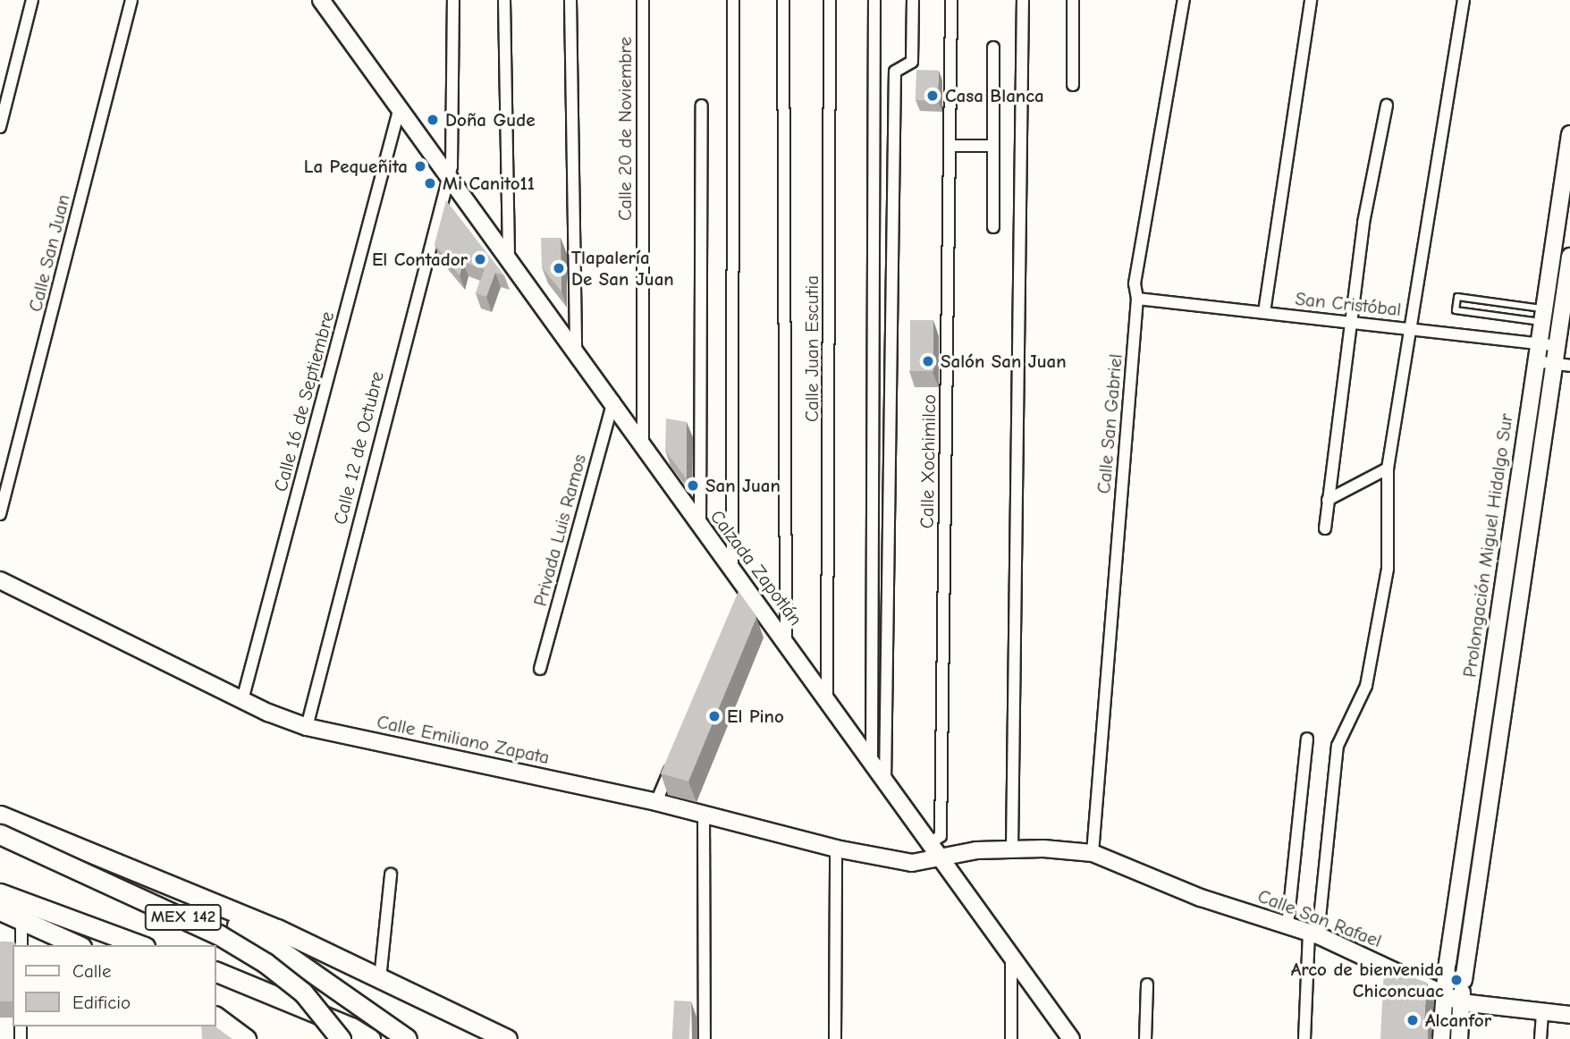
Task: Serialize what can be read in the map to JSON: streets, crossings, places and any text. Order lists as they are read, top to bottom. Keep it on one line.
{"streets":{"highway":["MEX 142"],"street":["Calle 20 de Noviembre","Calle San Juan","San Cristóbal","Calle Juan Escutia","Calle 16 de Septiembre","Calle San Gabriel","Calle 12 de Octubre","Calle Xochimilco","Privada Luis Ramos","Prolongación Miguel Hidalgo Sur","Calzada Zapotlán","Calle Emiliano Zapata","Calle San Rafael"]},"crossings":[["Calle 20 de Noviembre","Calzada Zapotlán"],["San Cristóbal","Calle San Gabriel"],["San Cristóbal","Prolongación Miguel Hidalgo Sur"],["Calle Juan Escutia","Calzada Zapotlán"],["Calle 16 de Septiembre","Calzada Zapotlán"],["Calle 16 de Septiembre","Calle Emiliano Zapata"],["Calle San Gabriel","Calle San Rafael"],["Calle 12 de Octubre","Calzada Zapotlán"],["Calle 12 de Octubre","Calle Emiliano Zapata"],["Calle Xochimilco","Calzada Zapotlán"],["Privada Luis Ramos","Calzada Zapotlán"],["Prolongación Miguel Hidalgo Sur","Calle San Rafael"],["Calzada Zapotlán","Calle Emiliano Zapata"],["Calle Emiliano Zapata","Calle San Rafael"]],"places":["Casa Blanca","Doña Gude","La Pequeñita","Mi Canito11","El Contador","Tlapalería De San Juan","Salón San Juan","San Juan","El Pino","Arco de bienvenida Chiconcuac","Alcanfor"],"legend":["Calle","Edificio"]}
